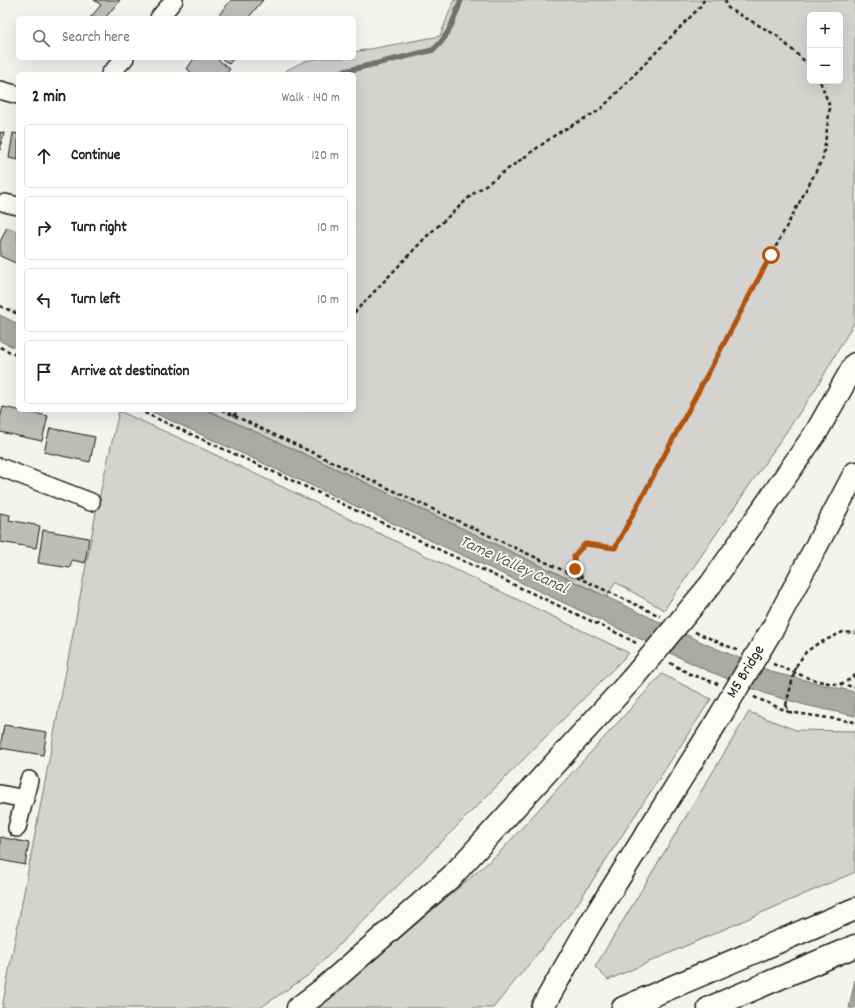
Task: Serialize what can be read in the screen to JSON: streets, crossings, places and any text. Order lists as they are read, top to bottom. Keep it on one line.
{"streets":{"highway":["M5 Bridge"]},"water":["Tame Valley Canal"],"page":{"map_buttons":["+","−"],"search":"Search here","heading":["2 min","Walk · 140 m"],"list":[["Continue","120 m"],["Turn right","10 m"],["Turn left","10 m"],"Arrive at destination"]}}
